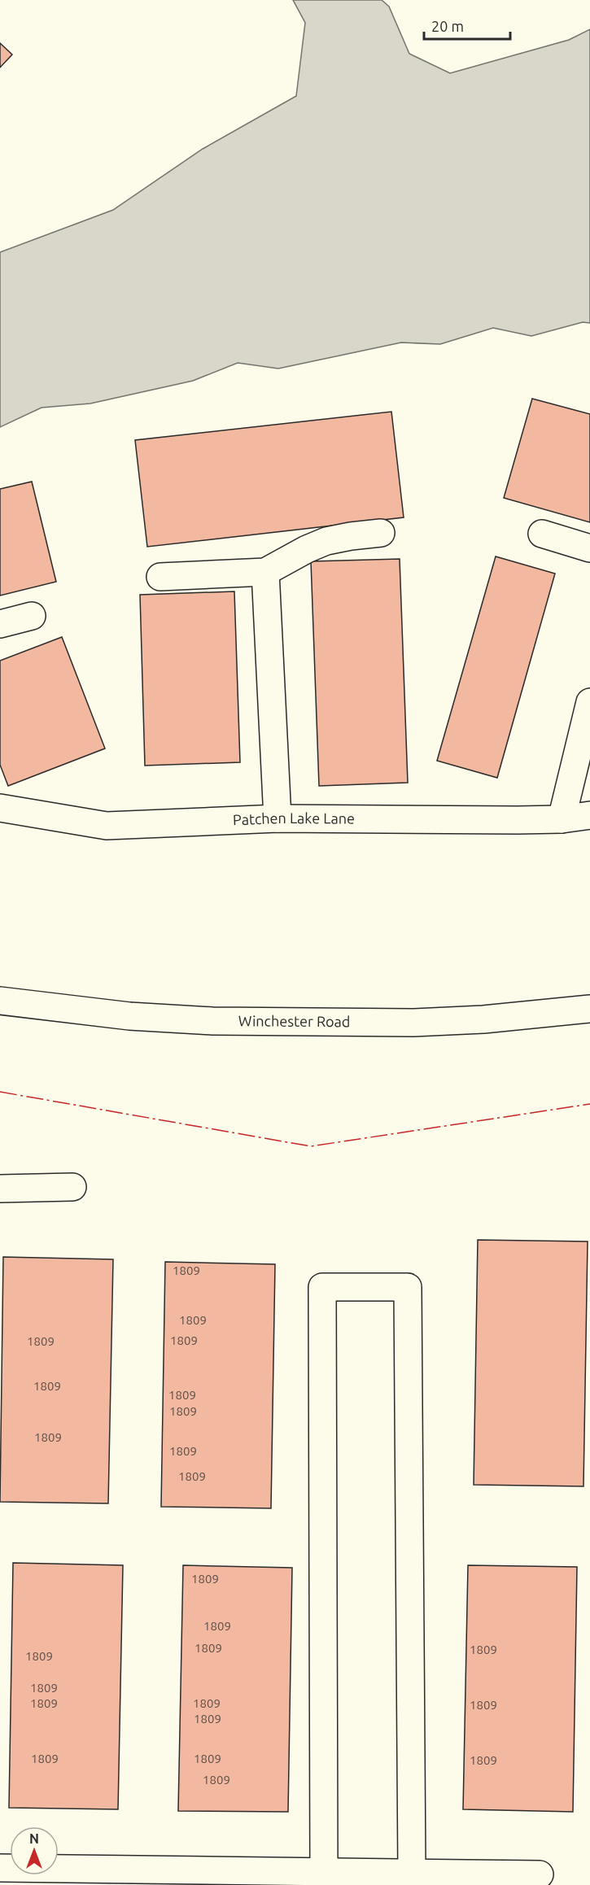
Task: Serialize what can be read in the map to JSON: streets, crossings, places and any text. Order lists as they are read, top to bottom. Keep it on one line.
{"streets":{"main road":["Patchen Lake Lane","Winchester Road"]},"house_numbers":["1809","1809","1809","1809","1809","1809","1809","1809","1809","1809","1809","1809","1809","1809","1809","1809","1809","1809","1809","1809","1809","1809","1809","1809"],"scale_bar":"20 m","north":"top"}
